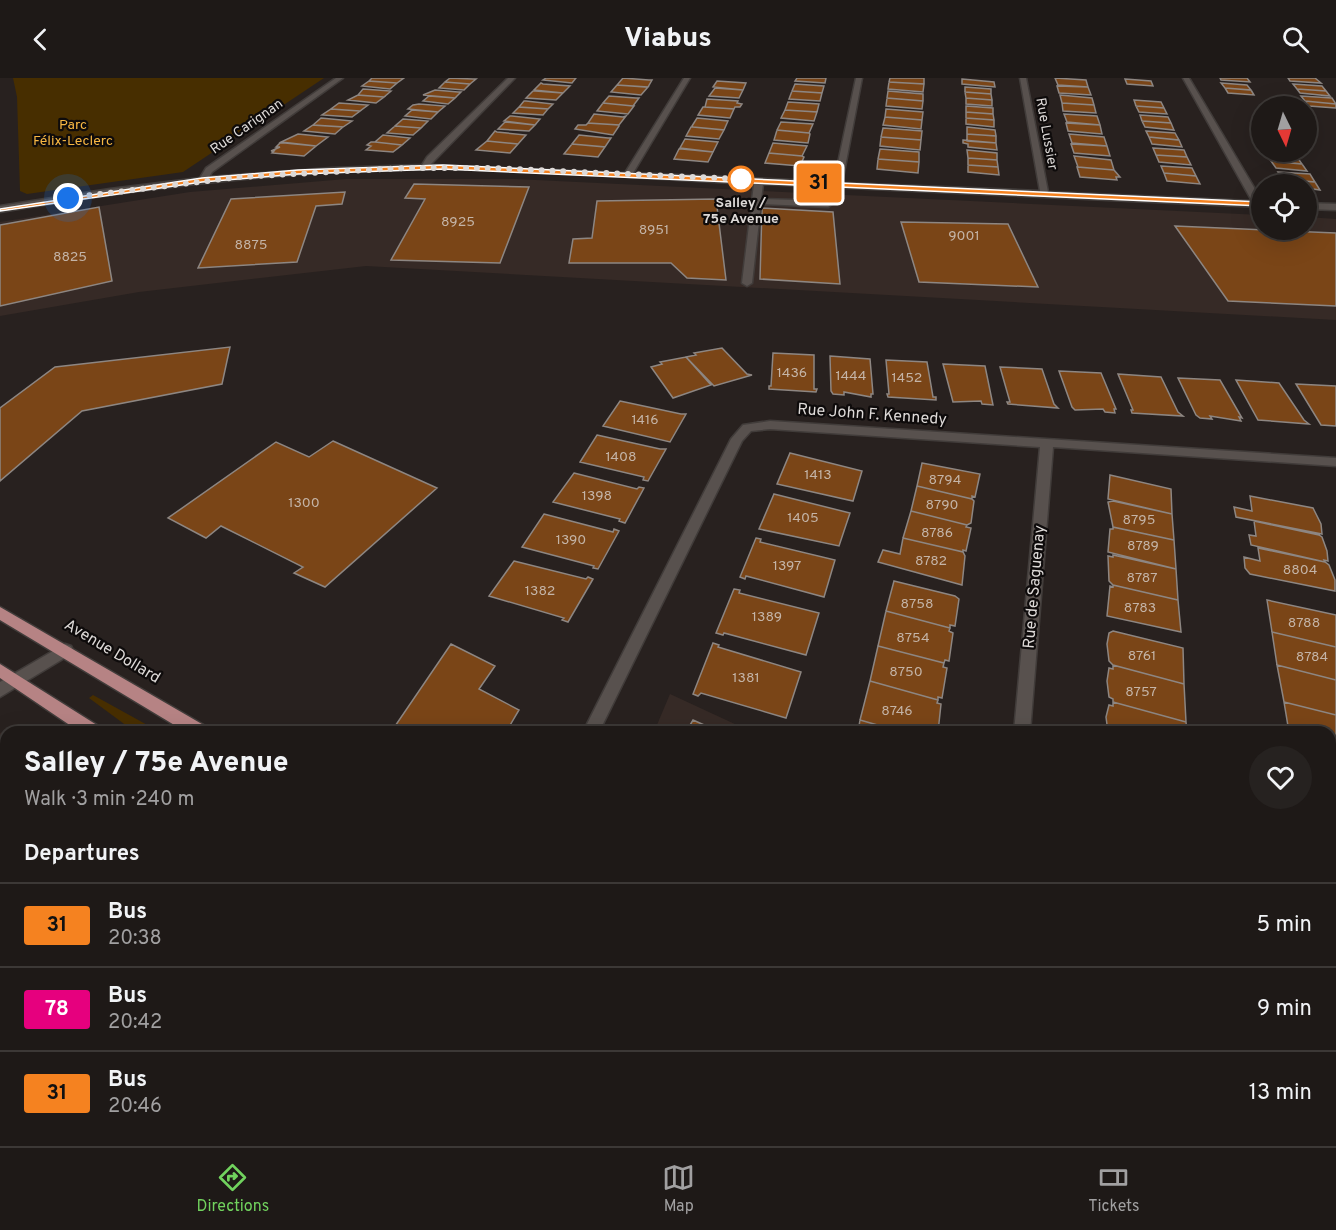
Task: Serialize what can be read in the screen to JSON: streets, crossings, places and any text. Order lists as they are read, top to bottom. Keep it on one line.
{"streets":{"main road":["Avenue Dollard"],"street":["Rue Carignan","Rue Lussier","Rue John F. Kennedy","Rue de Saguenay"]},"crossings":[["Rue John F. Kennedy","Rue de Saguenay"]],"parks":["Parc Félix-Leclerc"],"places":["Salley / 75e Avenue"],"lines":["bus line 31"],"house_numbers":["8925","8951","9001","8875","8825","1436","1444","1452","1416","1408","1413","8794","1398","1300","8790","1405","8795","8786","1390","8789","8782","1397","8804","8787","1382","8758","8783","1389","8788","8754","8761","8784","8750","1381","8757","8746"],"north":"bottom","page":{"header":"Viabus","on_map":"31","heading":[["Salley / 75e Avenue","Walk · 3 min · 240 m"],"Departures"],"list":[{"mark":"31","name":"Bus","note":"20:38","value":"5 min"},{"mark":"78","name":"Bus","note":"20:42","value":"9 min"},{"mark":"31","name":"Bus","note":"20:46","value":"13 min"}],"tabs":["Directions","Map","Tickets"]}}
